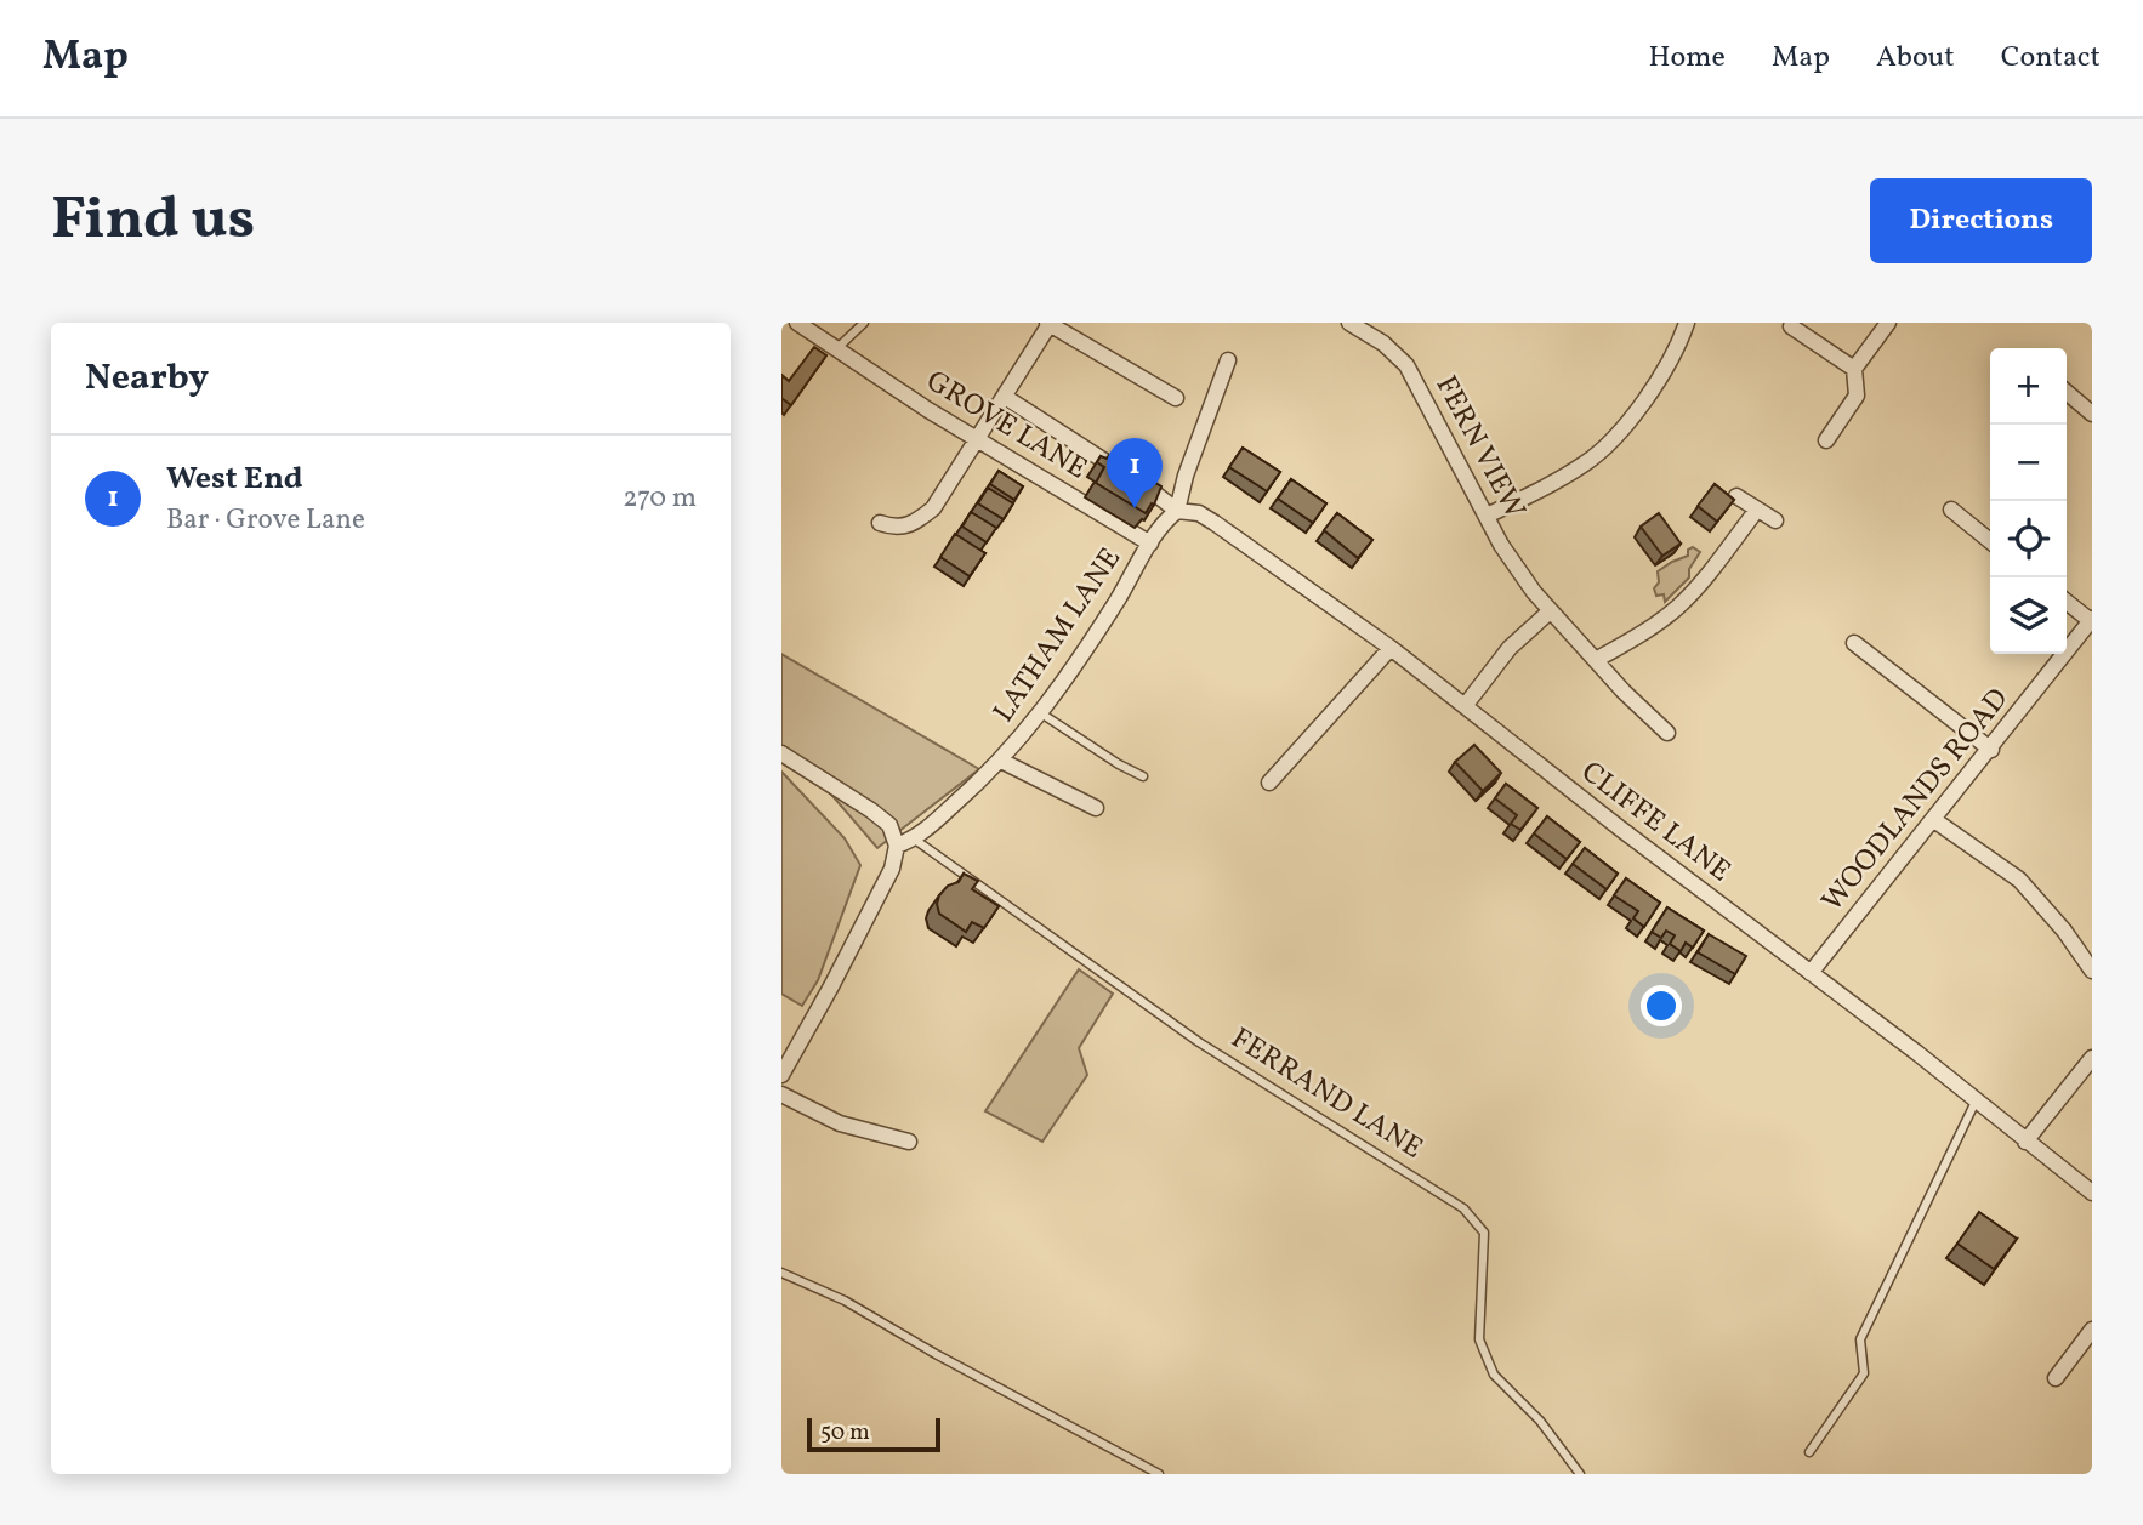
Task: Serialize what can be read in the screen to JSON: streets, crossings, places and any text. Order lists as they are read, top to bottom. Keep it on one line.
{"streets":{"street":["GROVE LANE","FERN VIEW","LATHAM LANE","WOODLANDS ROAD","CLIFFE LANE"],"lane":["FERRAND LANE"]},"crossings":[["GROVE LANE","LATHAM LANE"],["LATHAM LANE","CLIFFE LANE"],["LATHAM LANE","FERRAND LANE"],["WOODLANDS ROAD","CLIFFE LANE"]],"scale_bar":"50 m","page":{"header":"Map","nav":["Home","Map","About","Contact"],"buttons":"Directions","title":"Find us","heading":"Nearby","map_buttons":["+","−"],"list":[{"mark":"1","name":"West End","note":"Bar · Grove Lane","value":"270 m"}],"pins":"1","scale":"50 m"}}
